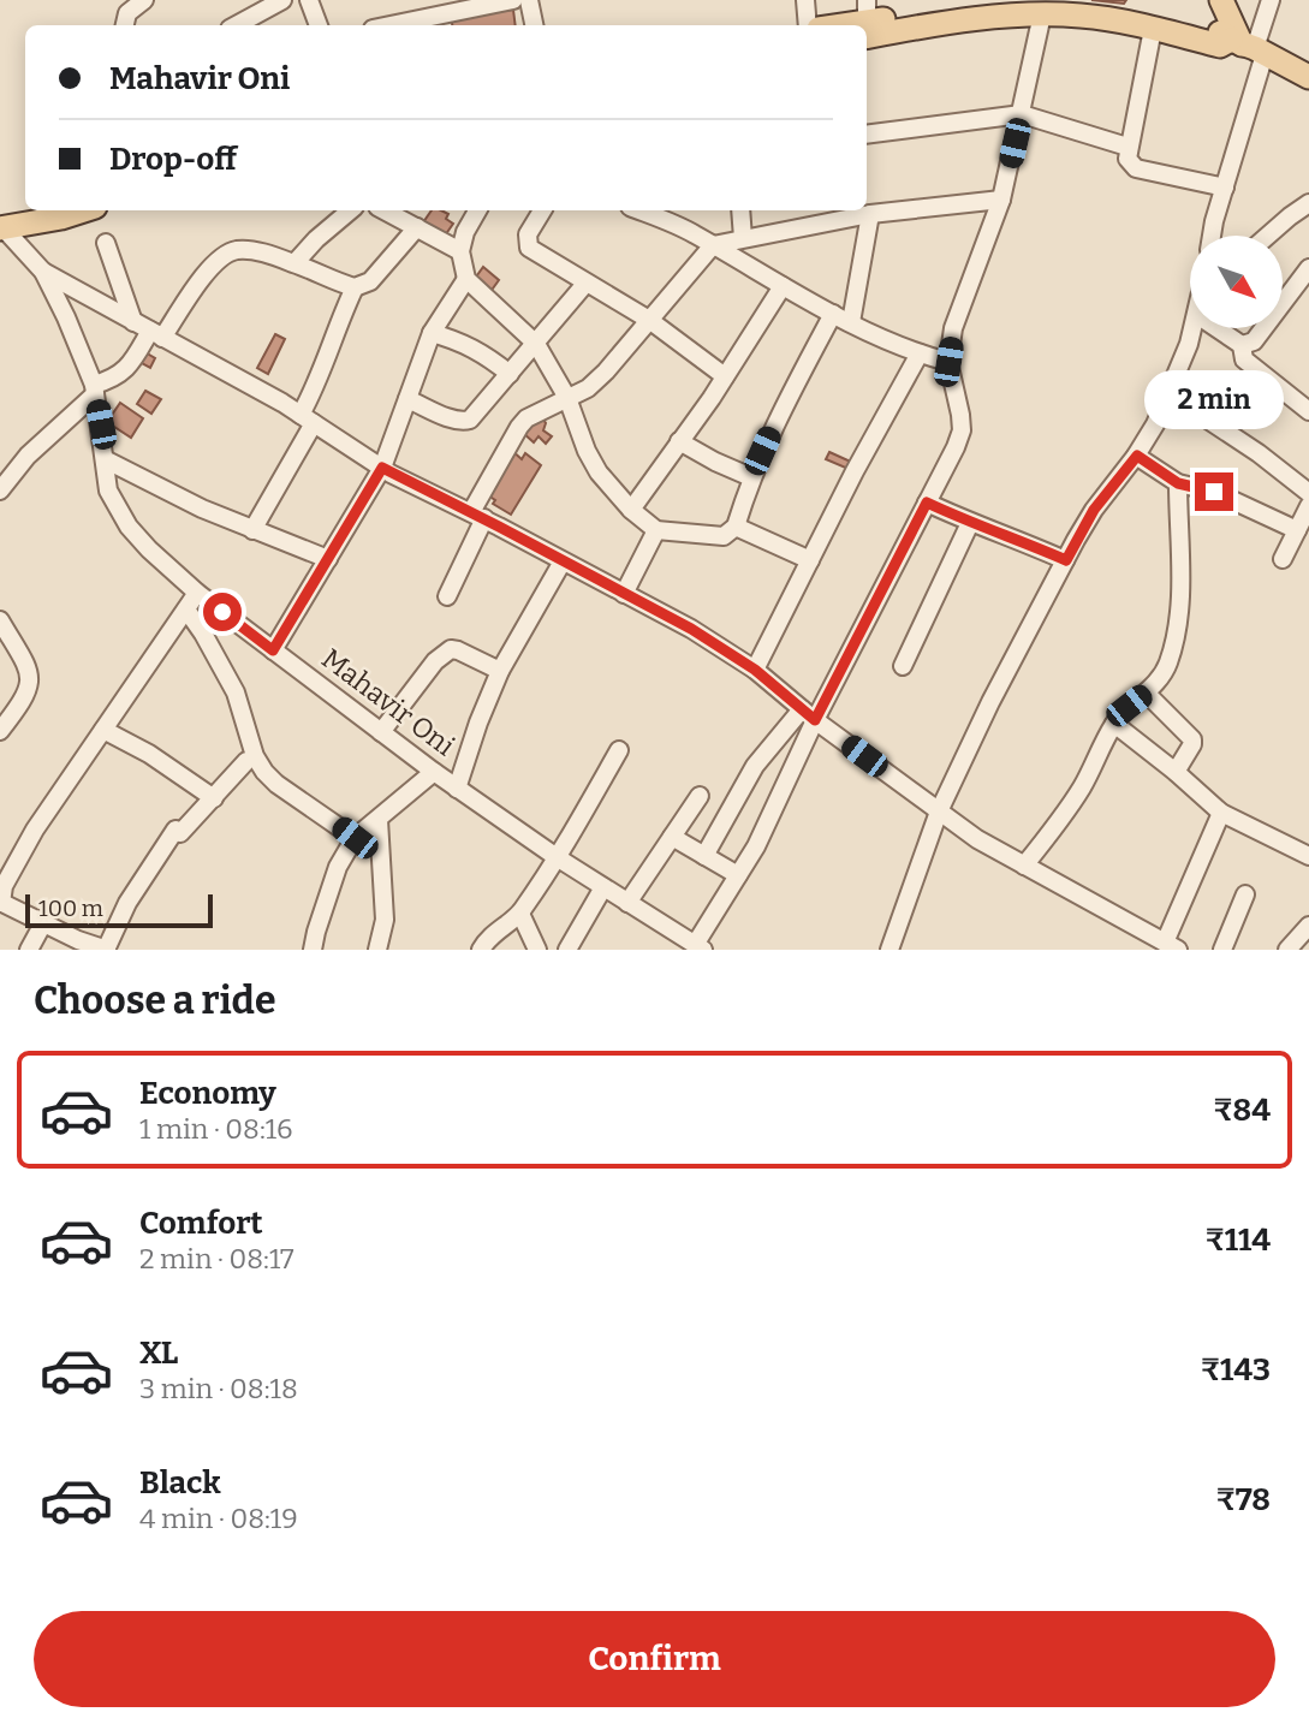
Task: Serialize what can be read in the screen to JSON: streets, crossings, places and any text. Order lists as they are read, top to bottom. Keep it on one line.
{"streets":{"street":["Mahavir Oni"]},"scale_bar":"100 m","north":"bottom right","page":{"banner":["Mahavir Oni","Drop-off"],"bubble":"2 min","scale":"100 m","heading":"Choose a ride","list":[{"name":"Economy","note":"1 min · 08:16","value":"₹84"},{"name":"Comfort","note":"2 min · 08:17","value":"₹114"},{"name":"XL","note":"3 min · 08:18","value":"₹143"},{"name":"Black","note":"4 min · 08:19","value":"₹78"}],"buttons":"Confirm"}}
